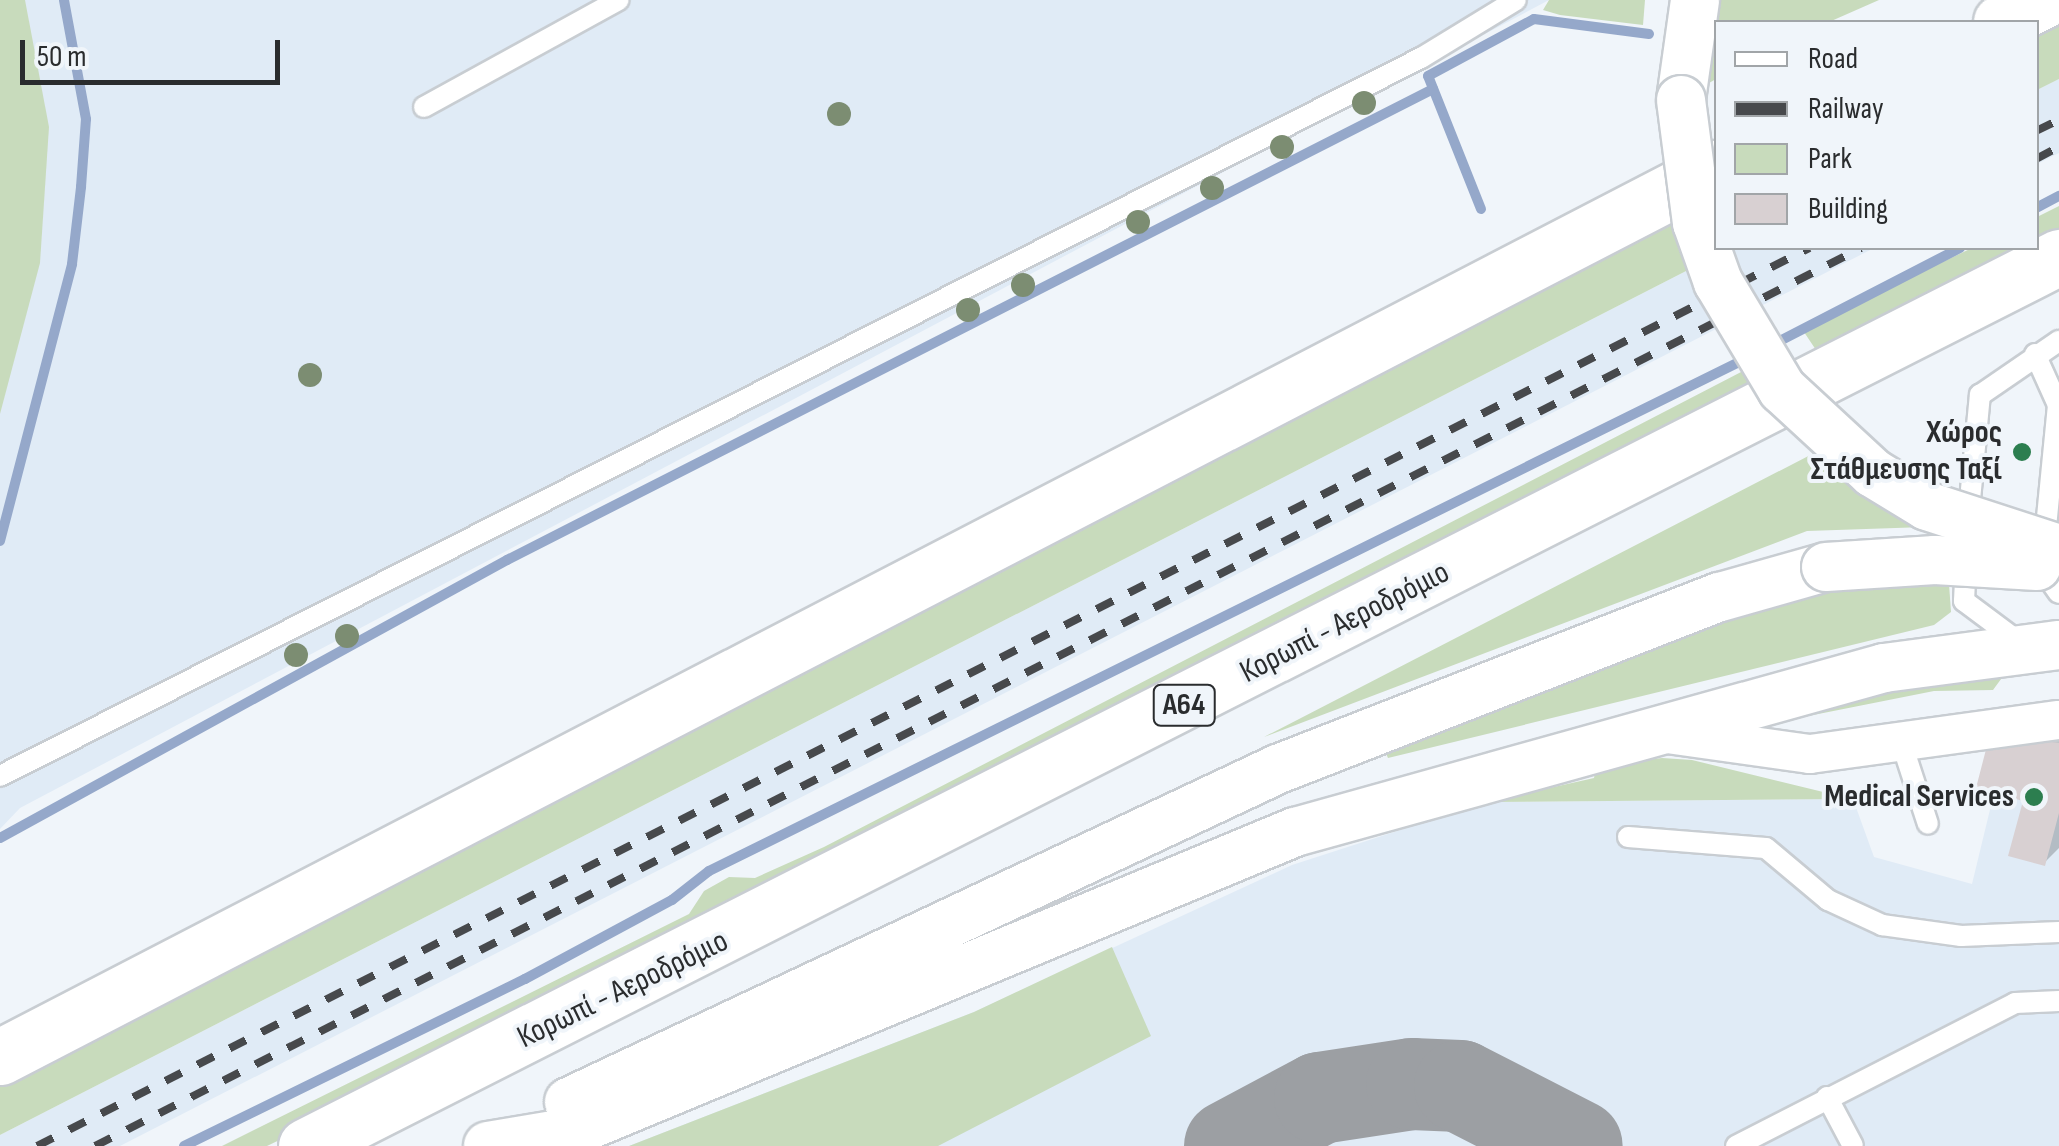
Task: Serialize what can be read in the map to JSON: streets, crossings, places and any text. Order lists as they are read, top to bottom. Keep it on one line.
{"streets":{"highway":["Κορωπί - Αεροδρόμιο","Α64"]},"places":["Χώρος Στάθμευσης Ταξί","Medical Services"],"legend":["Road","Railway","Park","Building"],"scale_bar":"50 m"}
